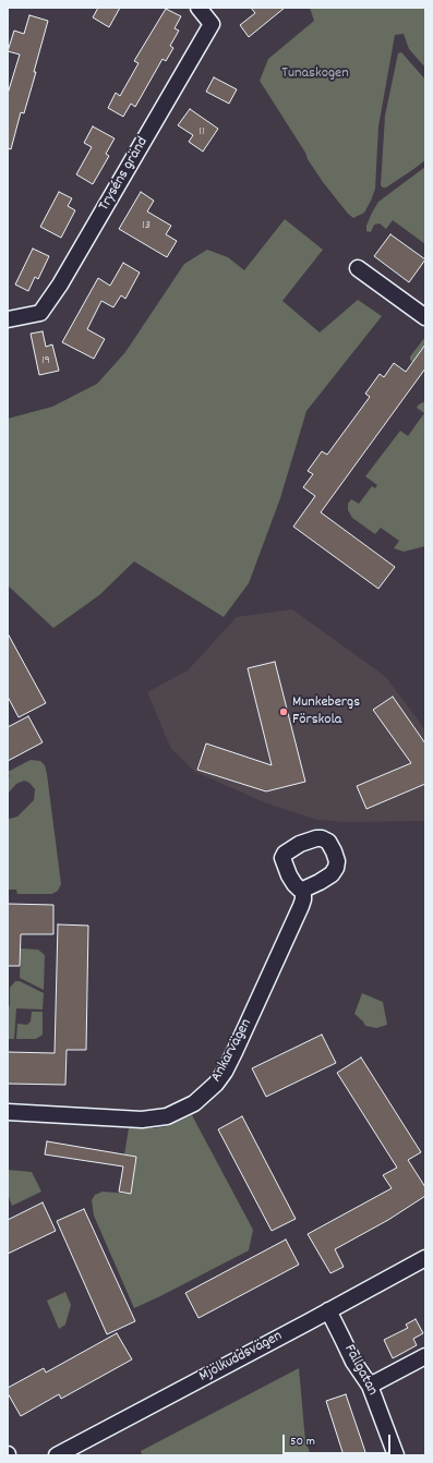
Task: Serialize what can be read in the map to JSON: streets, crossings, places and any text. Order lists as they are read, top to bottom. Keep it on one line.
{"streets":{"street":["Tryséns gränd","Ankarvägen","Mjölkuddsvägen","Fallgatan"]},"crossings":[["Mjölkuddsvägen","Fallgatan"]],"parks":["Tunaskogen"],"places":["Munkebergs Förskola"],"house_numbers":["11","13","19"],"scale_bar":"50 m"}
